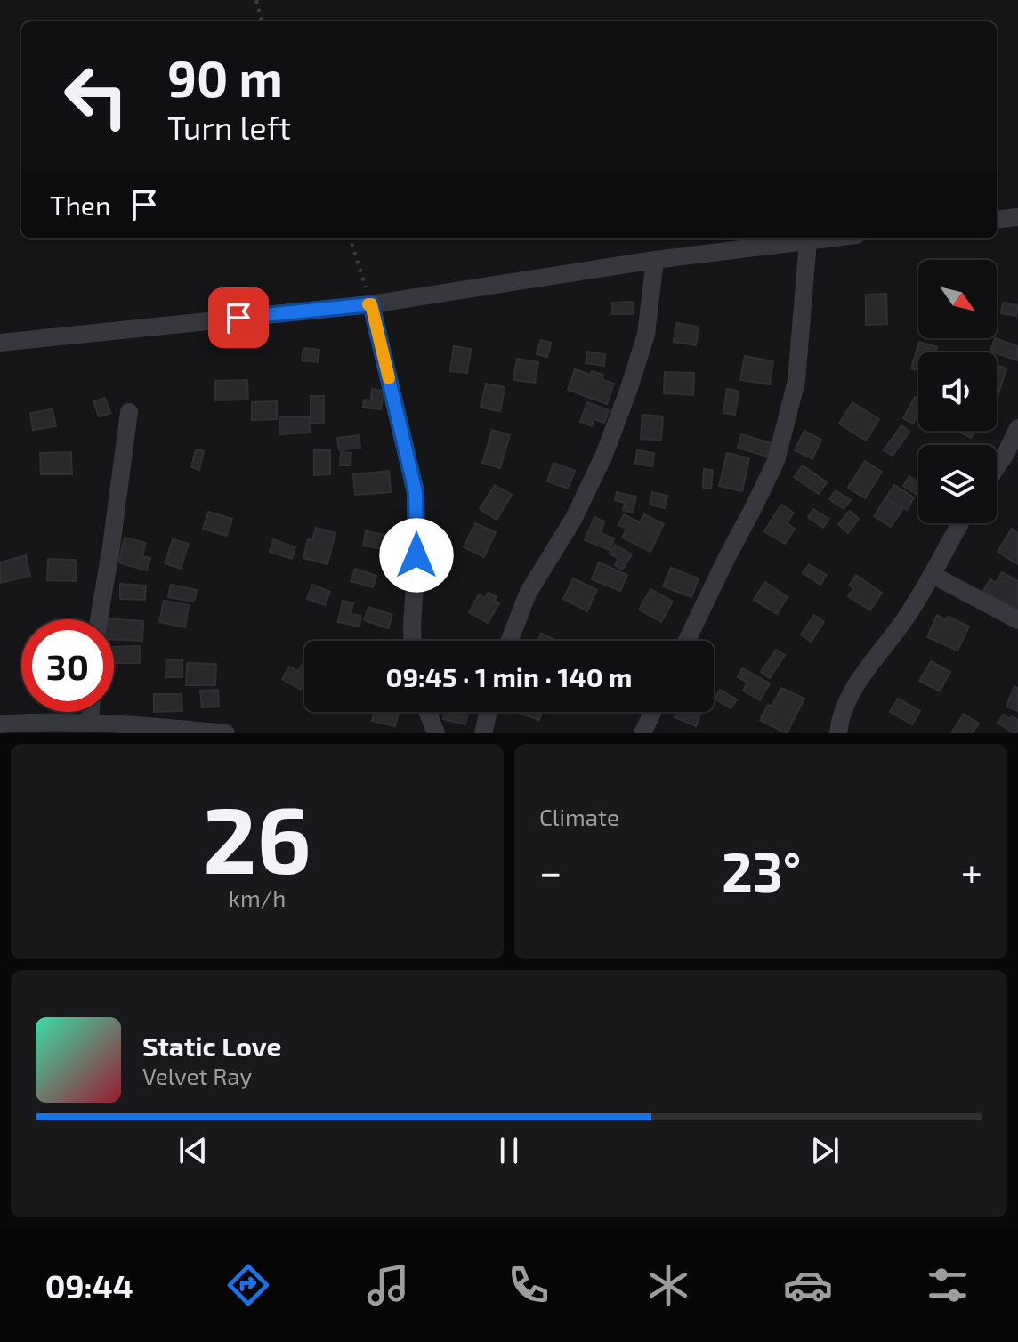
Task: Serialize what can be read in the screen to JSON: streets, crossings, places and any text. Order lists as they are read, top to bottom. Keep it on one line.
{"north":"bottom right","page":{"turn":["90 m","Turn left"],"then":"Then","limit":"30","trip":"09:45 · 1 min · 140 m","tile":[["26","km/h"],"Climate"],"heat":["−","23°","+"],"song":["Static Love","Velvet Ray"],"tabs":"09:44"}}
